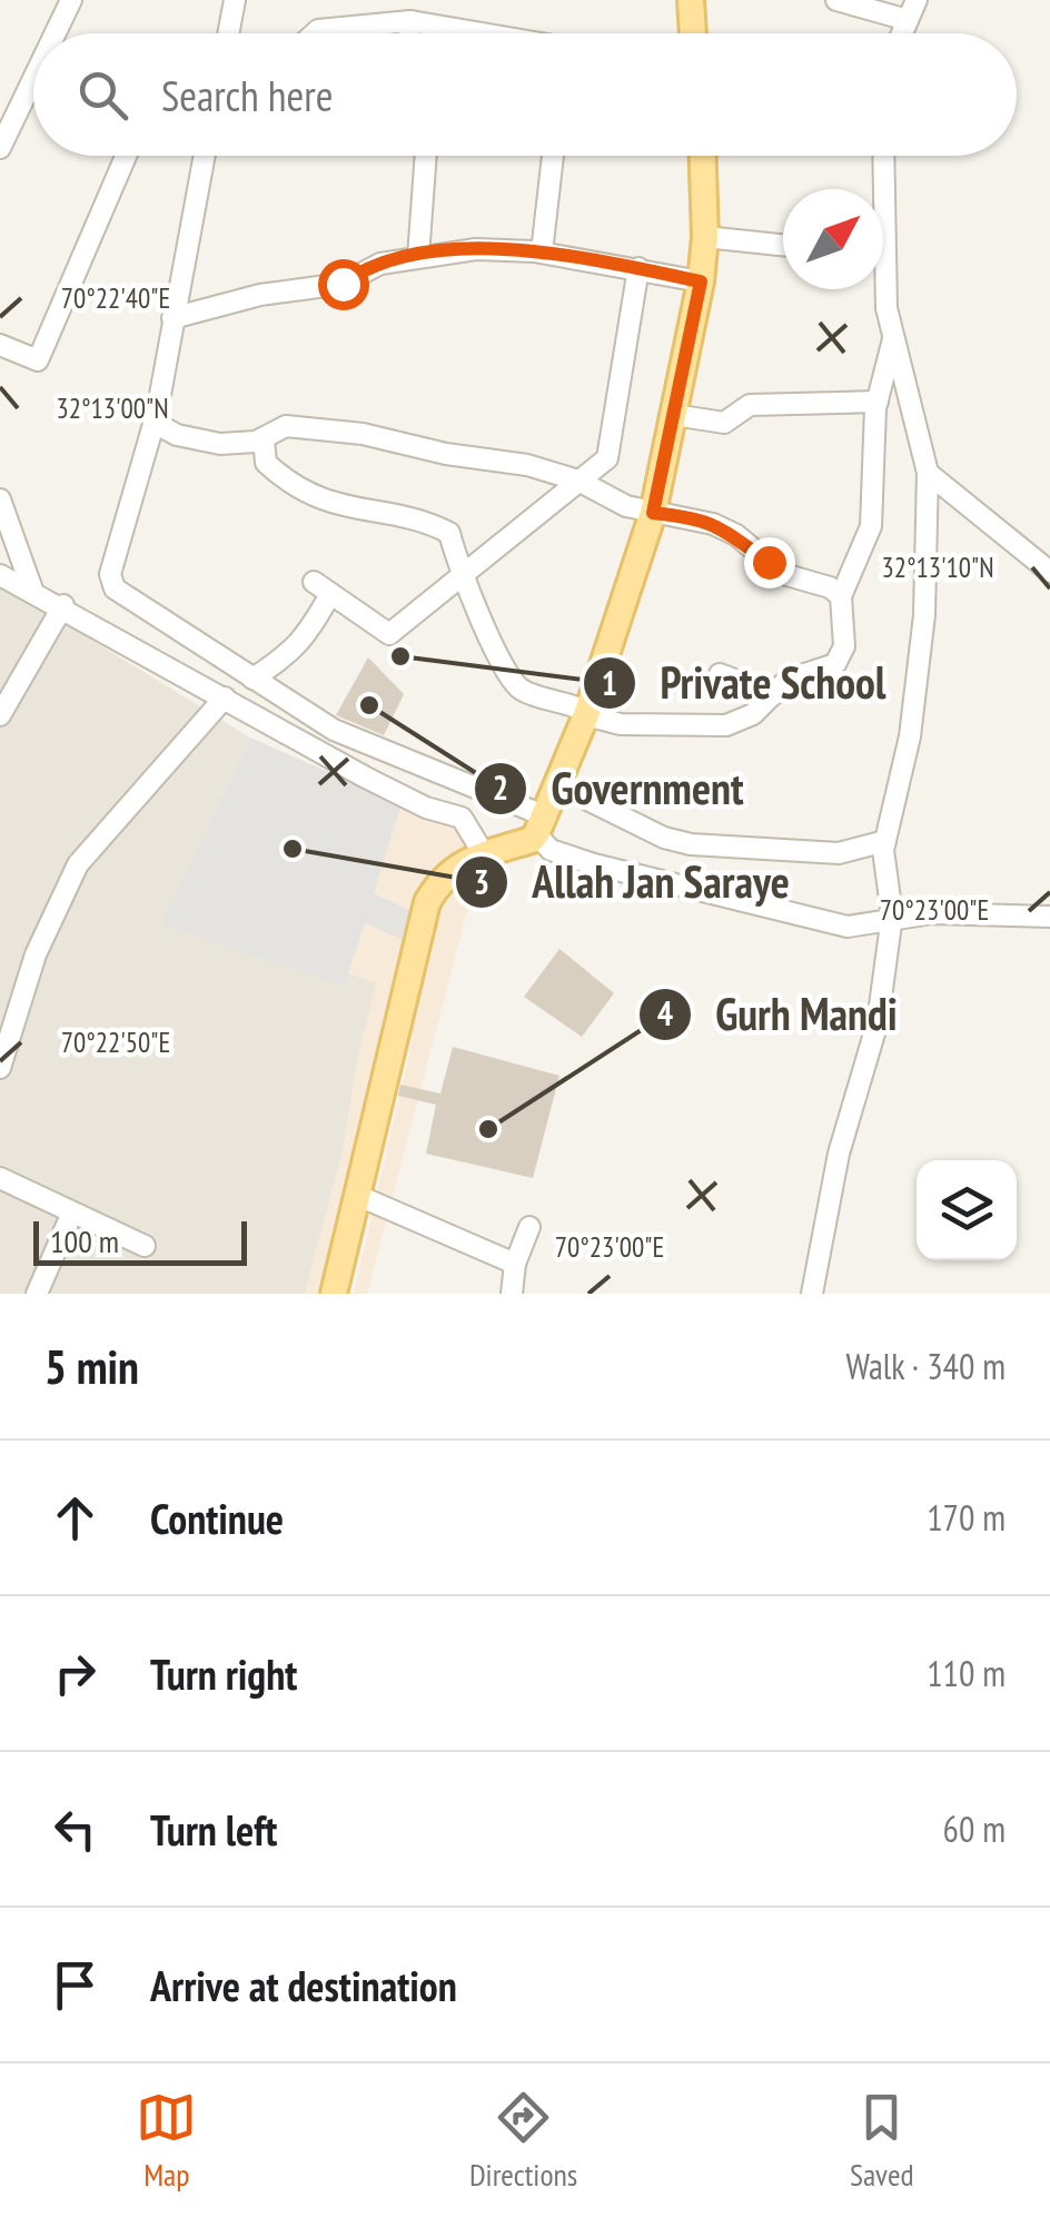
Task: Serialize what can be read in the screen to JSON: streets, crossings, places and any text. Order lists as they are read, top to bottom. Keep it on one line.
{"places":["Private School","Government","Allah Jan Saraye","Gurh Mandi"],"scale_bar":"100 m","north":"top right","page":{"search":"Search here","scale":"100 m","heading":["5 min","Walk · 340 m"],"list":[["Continue","170 m"],["Turn right","110 m"],["Turn left","60 m"],"Arrive at destination"],"nav":["Map","Directions","Saved"]},"coordinates":["70°22'40\"E","32°13'00\"N","32°13'10\"N","70°23'00\"E","70°22'50\"E"]}
